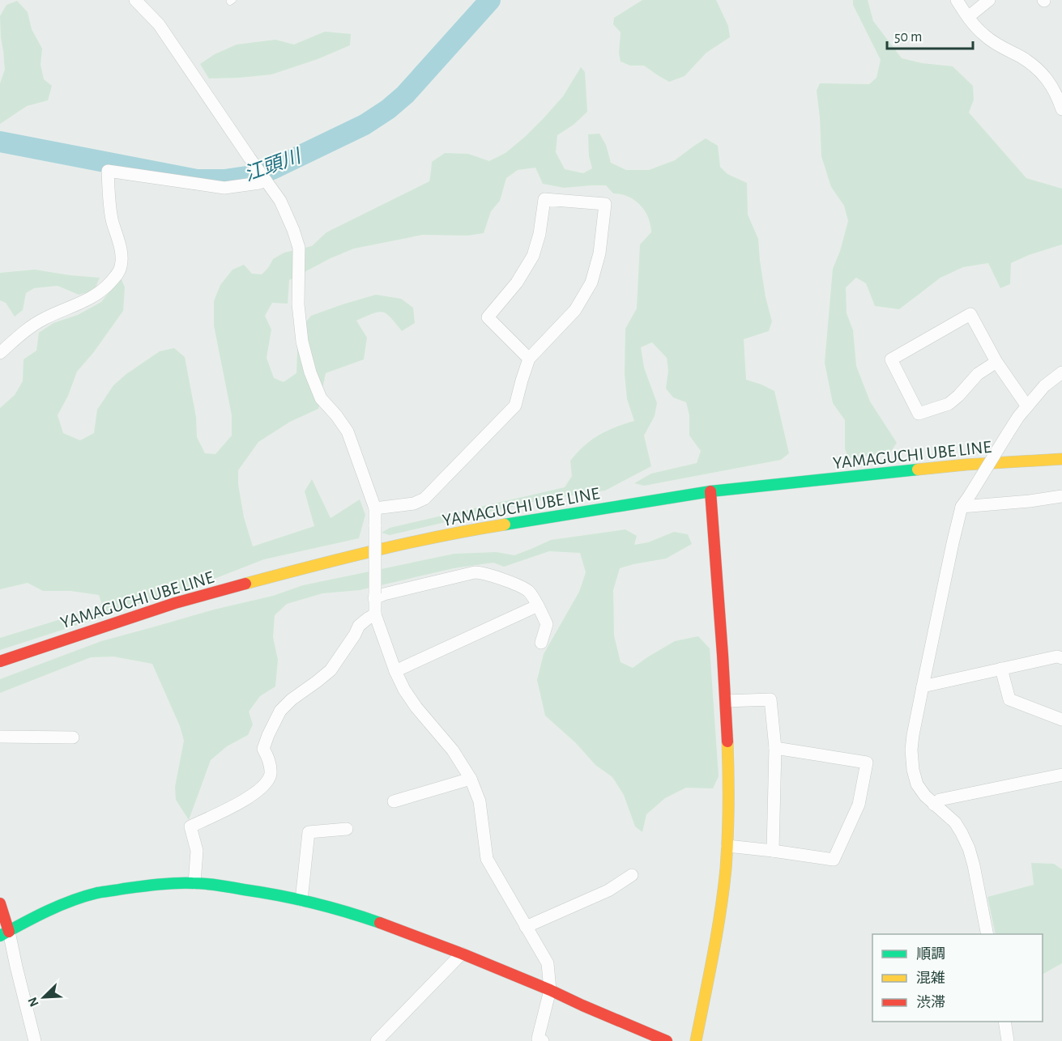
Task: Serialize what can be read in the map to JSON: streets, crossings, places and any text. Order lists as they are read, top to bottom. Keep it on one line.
{"streets":{"street":["YAMAGUCHI UBE LINE"]},"water":["江頭川"],"legend":["順調","混雑","渋滞"],"scale_bar":"50 m","north":"bottom left"}
